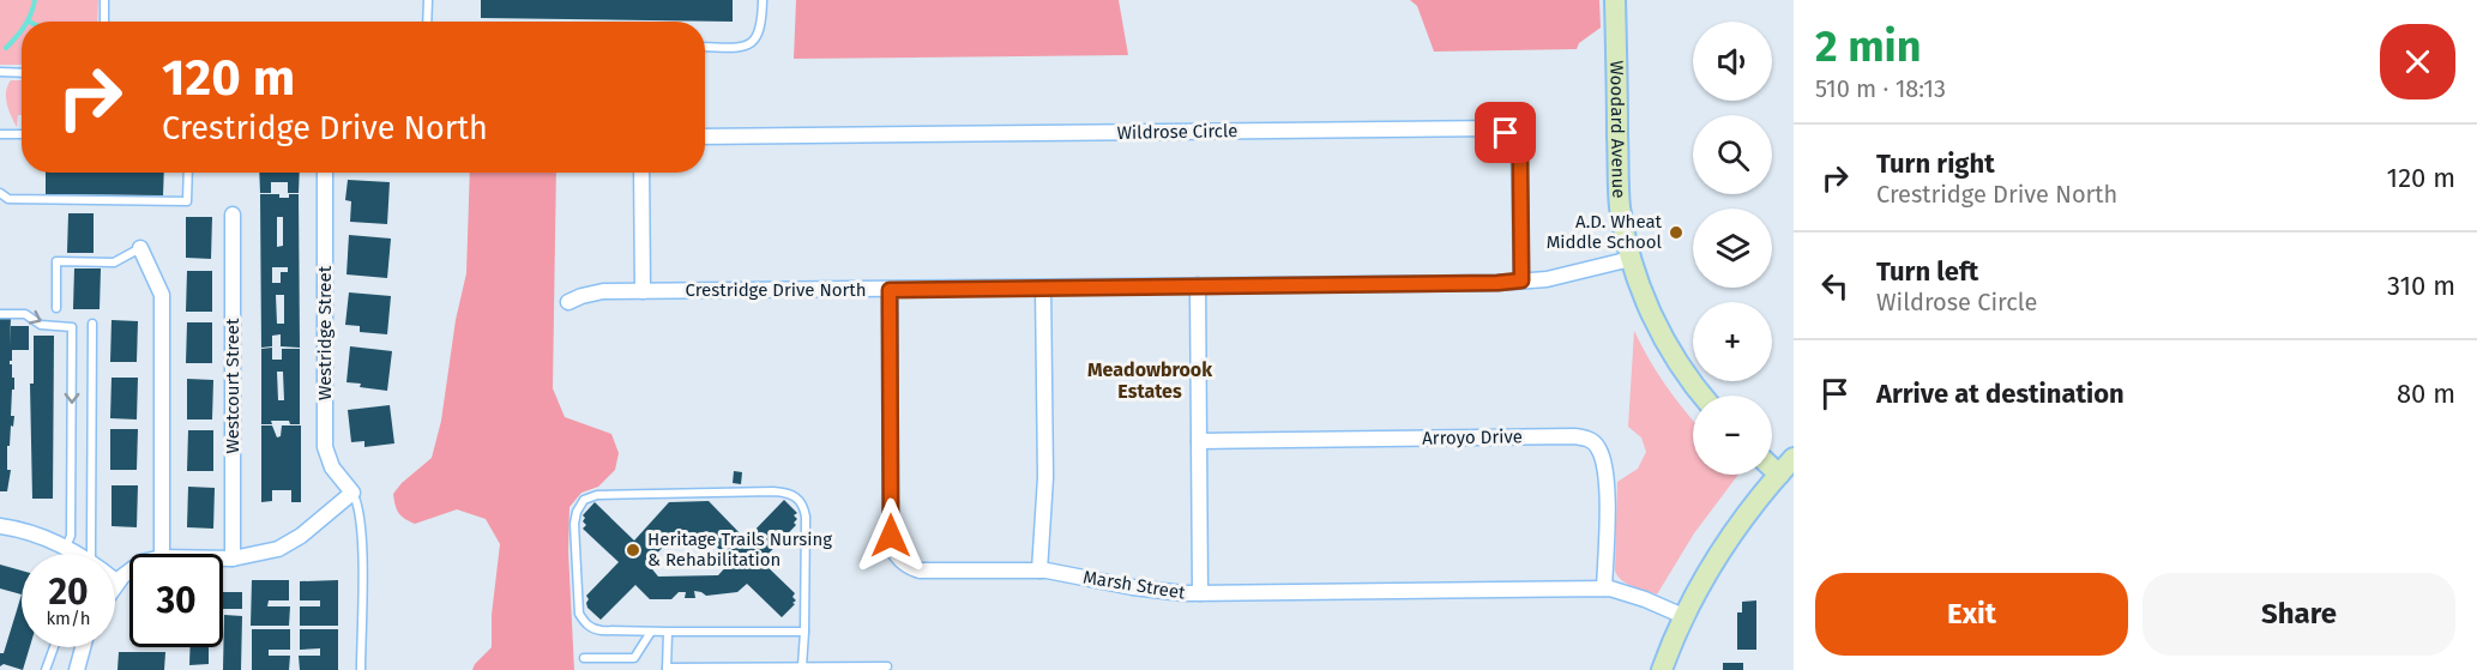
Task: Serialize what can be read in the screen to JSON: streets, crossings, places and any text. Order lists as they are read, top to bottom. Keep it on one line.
{"streets":{"street":["Woodard Avenue","Wildrose Circle","Crestridge Drive North","Westridge Street","Westcourt Street","Arroyo Drive","Marsh Street"]},"crossings":[["Woodard Avenue","Crestridge Drive North"],["Wildrose Circle","Crestridge Drive North"],["Crestridge Drive North","Marsh Street"],["Arroyo Drive","Marsh Street"]],"districts":["Meadowbrook Estates"],"places":["A.D. Wheat Middle School","Heritage Trails Nursing & Rehabilitation"],"page":{"heading":["2 min","510 m · 18:13"],"map_buttons":["+","−"],"turn":["120 m","Crestridge Drive North"],"list":[{"name":"Turn right","note":"Crestridge Drive North","value":"120 m"},{"name":"Turn left","note":"Wildrose Circle","value":"310 m"},{"name":"Arrive at destination","value":"80 m"}],"speed":"20 km/h","limit":"30","buttons":["Exit","Share"]}}
